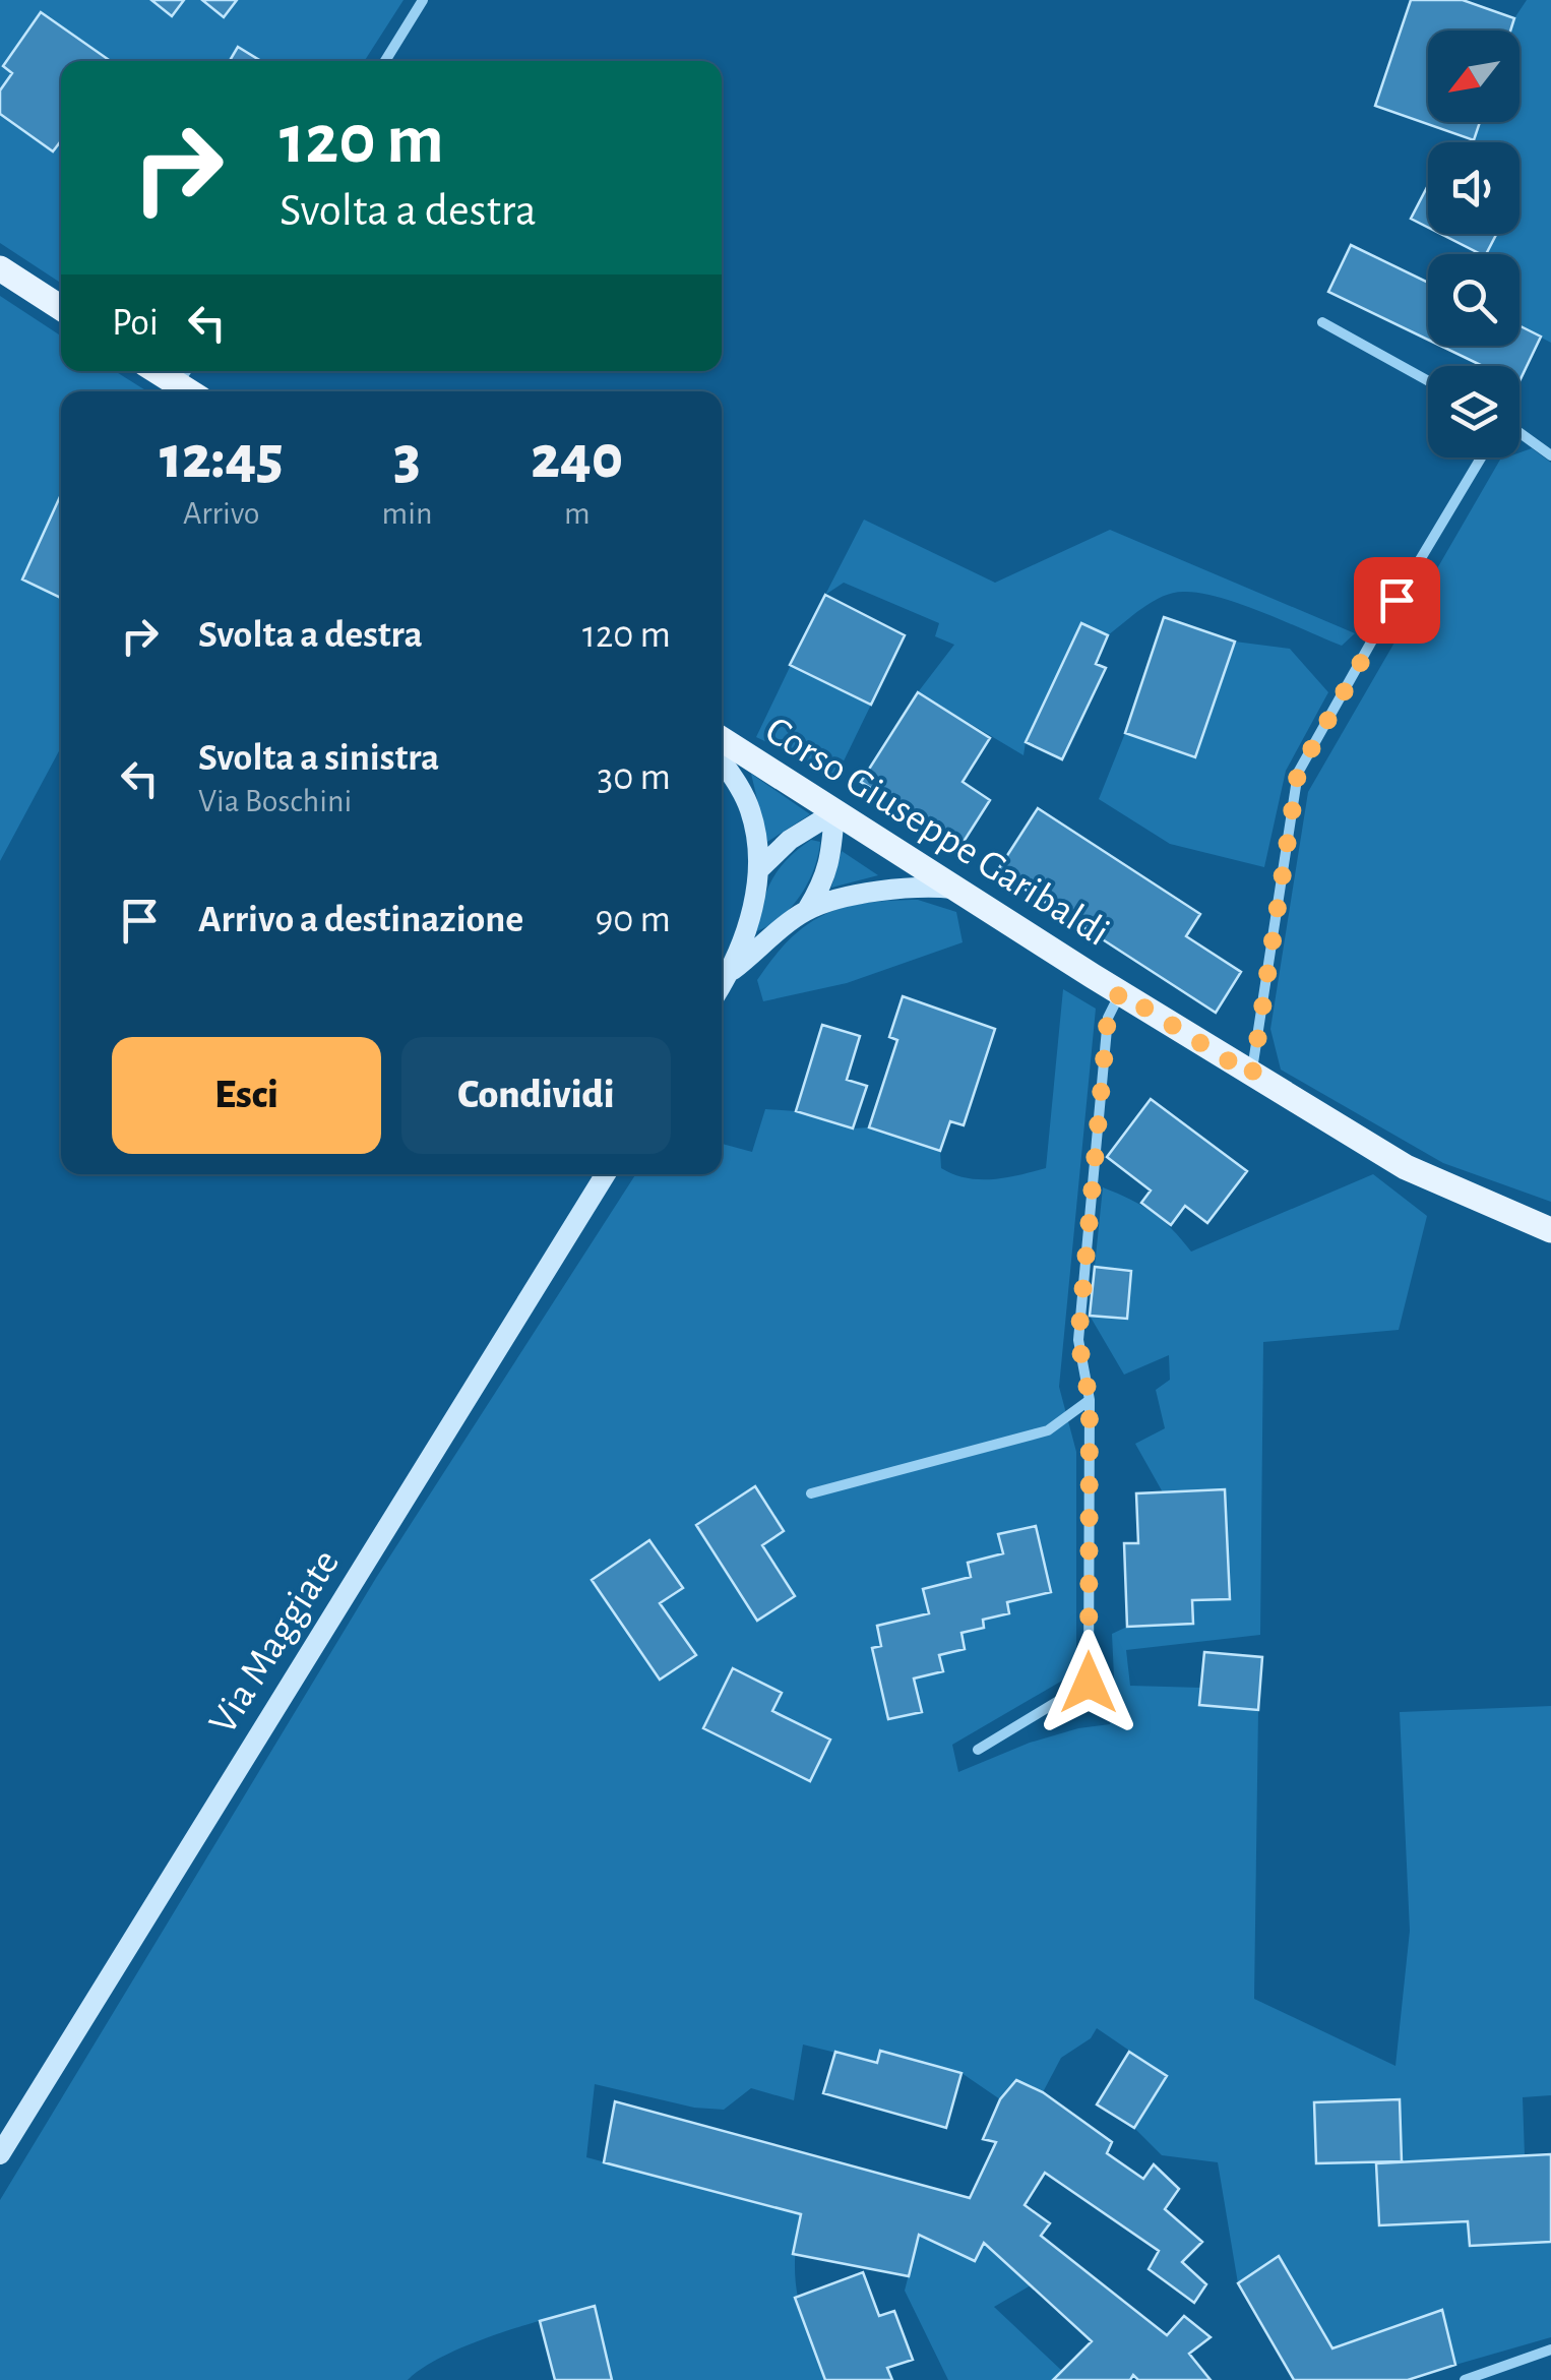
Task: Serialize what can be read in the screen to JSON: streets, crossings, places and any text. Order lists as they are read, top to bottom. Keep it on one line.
{"streets":{"main road":["Corso Giuseppe Garibaldi"],"street":["Via Maggiate"]},"north":"bottom left","page":{"turn":["120 m","Svolta a destra"],"then":"Poi","eta":["12:45","Arrivo","3","min","240","m"],"list":[{"name":"Svolta a destra","value":"120 m"},{"name":"Svolta a sinistra","note":"Via Boschini","value":"30 m"},{"name":"Arrivo a destinazione","value":"90 m"}],"buttons":["Esci","Condividi"]}}
